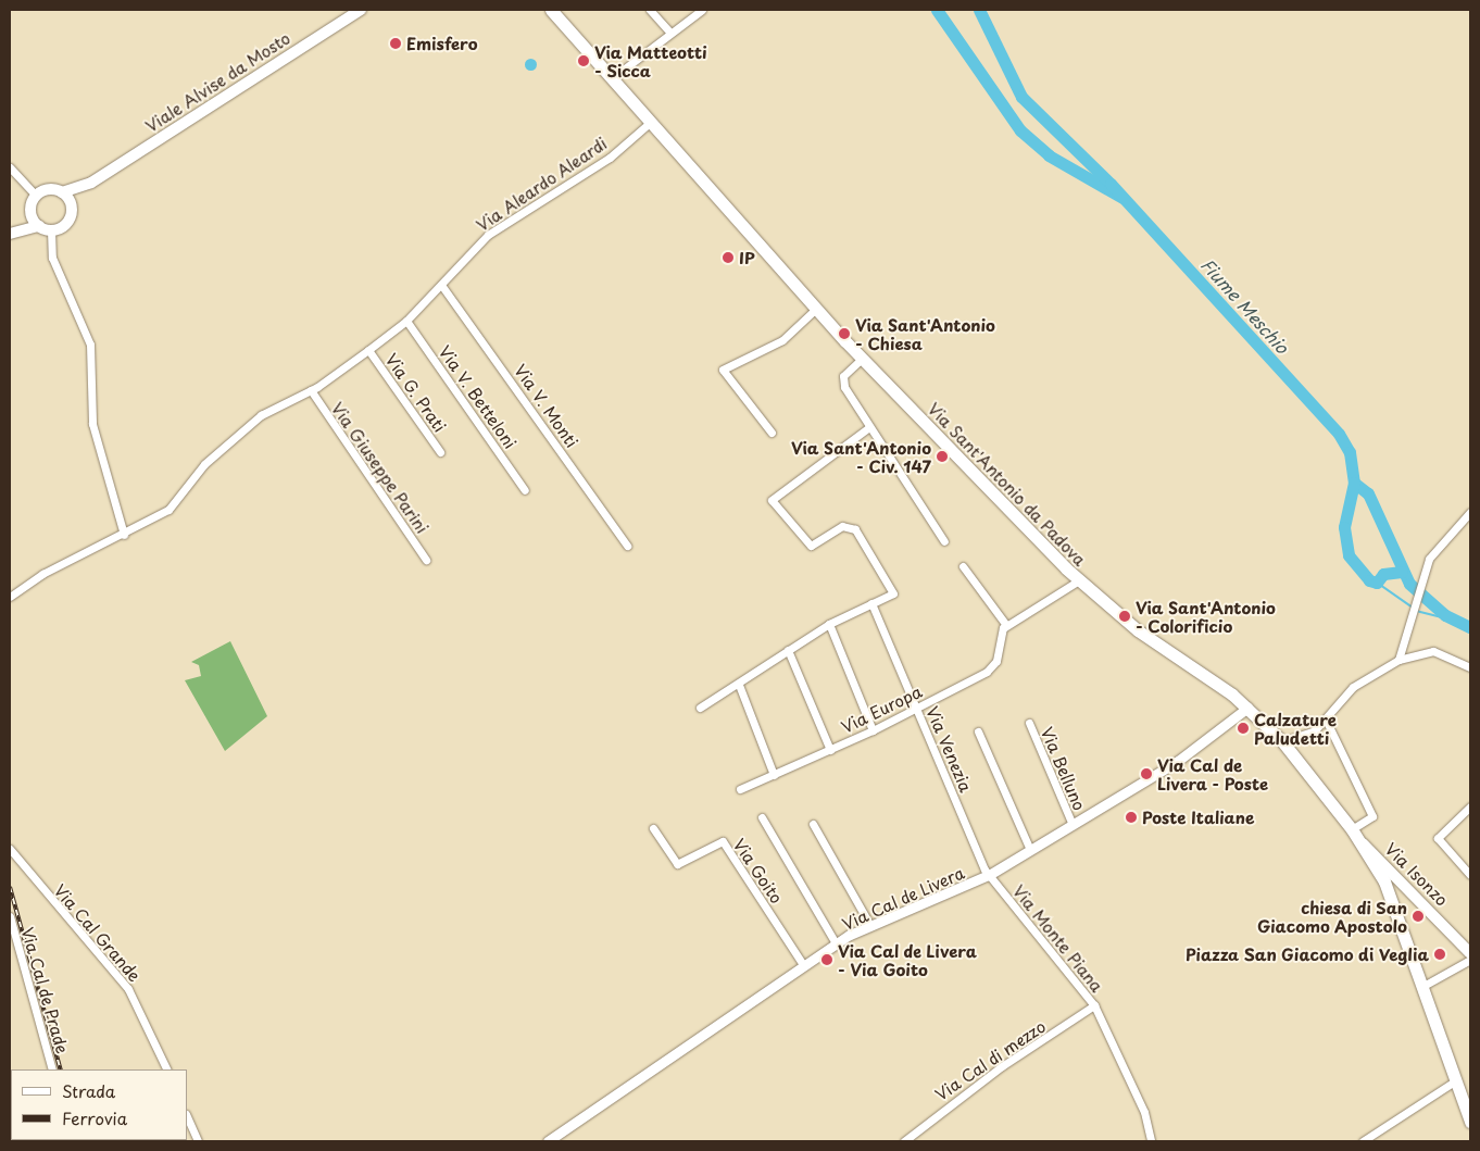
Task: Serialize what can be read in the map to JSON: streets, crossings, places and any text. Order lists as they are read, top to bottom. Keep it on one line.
{"streets":{"main road":["Viale Alvise da Mosto","Via Sant'Antonio da Padova","Via Isonzo"],"street":["Via Aleardo Aleardi","Via G. Prati","Via V. Betteloni","Via V. Monti","Via Giuseppe Parini","Via Europa","Via Venezia","Via Belluno","Via Goito","Via Cal de Livera","Via Cal Grande","Via Monte Piana","Via Cal de Prade","Via Cal di mezzo"]},"crossings":[["Via Aleardo Aleardi","Via G. Prati"],["Via Aleardo Aleardi","Via V. Betteloni"],["Via Aleardo Aleardi","Via V. Monti"],["Via Aleardo Aleardi","Via Giuseppe Parini"],["Via Aleardo Aleardi","Via Sant'Antonio da Padova"],["Via Sant'Antonio da Padova","Via Isonzo"],["Via Sant'Antonio da Padova","Via Cal de Livera"],["Via Europa","Via Venezia"],["Via Venezia","Via Cal de Livera"],["Via Venezia","Via Monte Piana"],["Via Belluno","Via Cal de Livera"],["Via Goito","Via Cal de Livera"],["Via Cal de Livera","Via Monte Piana"],["Via Monte Piana","Via Cal di mezzo"]],"water":["Fiume Meschio"],"places":["Emisfero","Via Matteotti - Sicca","IP","Via Sant'Antonio - Chiesa","Via Sant'Antonio - Civ. 147","Via Sant'Antonio - Colorificio","Calzature Paludetti","Via Cal de Livera - Poste","Poste Italiane","chiesa di San Giacomo Apostolo","Piazza San Giacomo di Veglia","Via Cal de Livera - Via Goito"],"legend":["Strada","Ferrovia"]}
